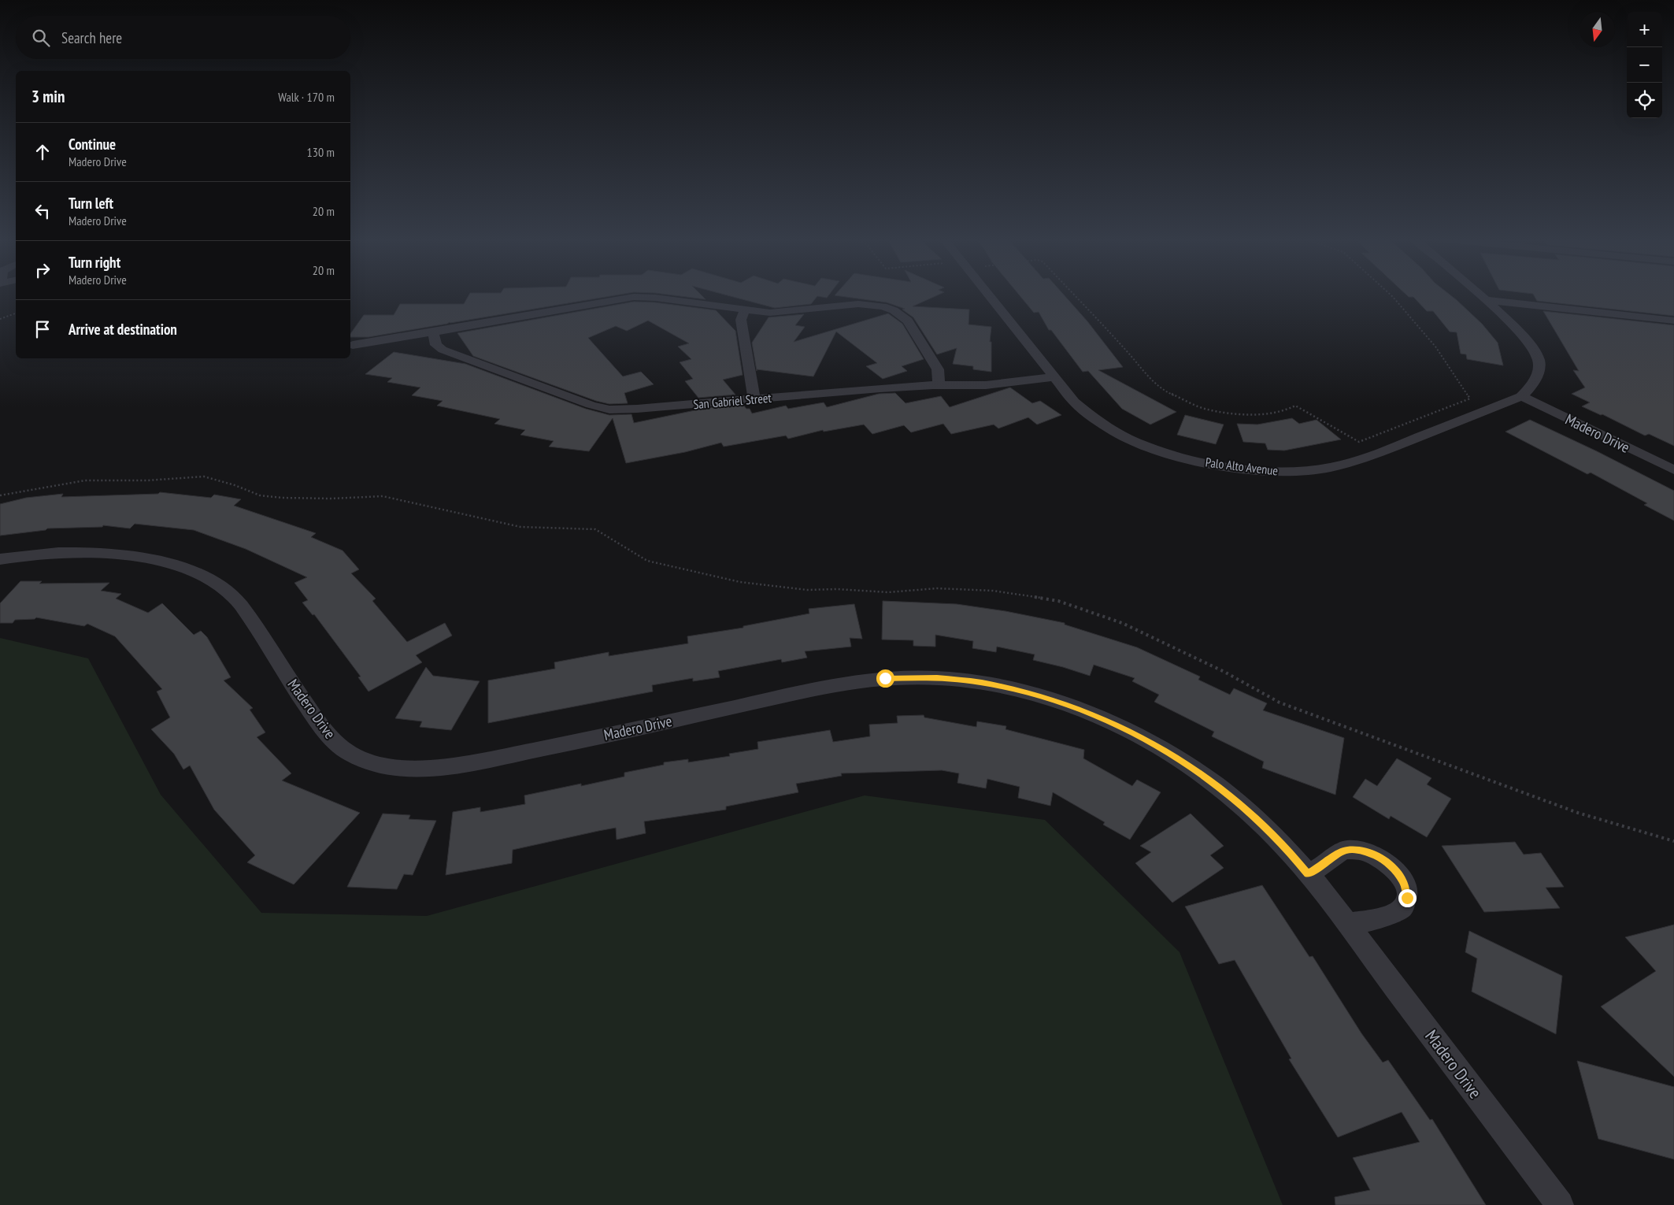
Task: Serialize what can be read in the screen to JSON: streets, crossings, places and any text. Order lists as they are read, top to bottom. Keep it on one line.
{"streets":{"street":["San Gabriel Street","Madero Drive","Palo Alto Avenue"]},"crossings":[["San Gabriel Street","Palo Alto Avenue"],["Madero Drive","Palo Alto Avenue"]],"north":"bottom","page":{"map_buttons":["+","−"],"search":"Search here","heading":["3 min","Walk · 170 m"],"list":[["Continue","Madero Drive","130 m"],["Turn left","Madero Drive","20 m"],["Turn right","Madero Drive","20 m"],"Arrive at destination"]}}
